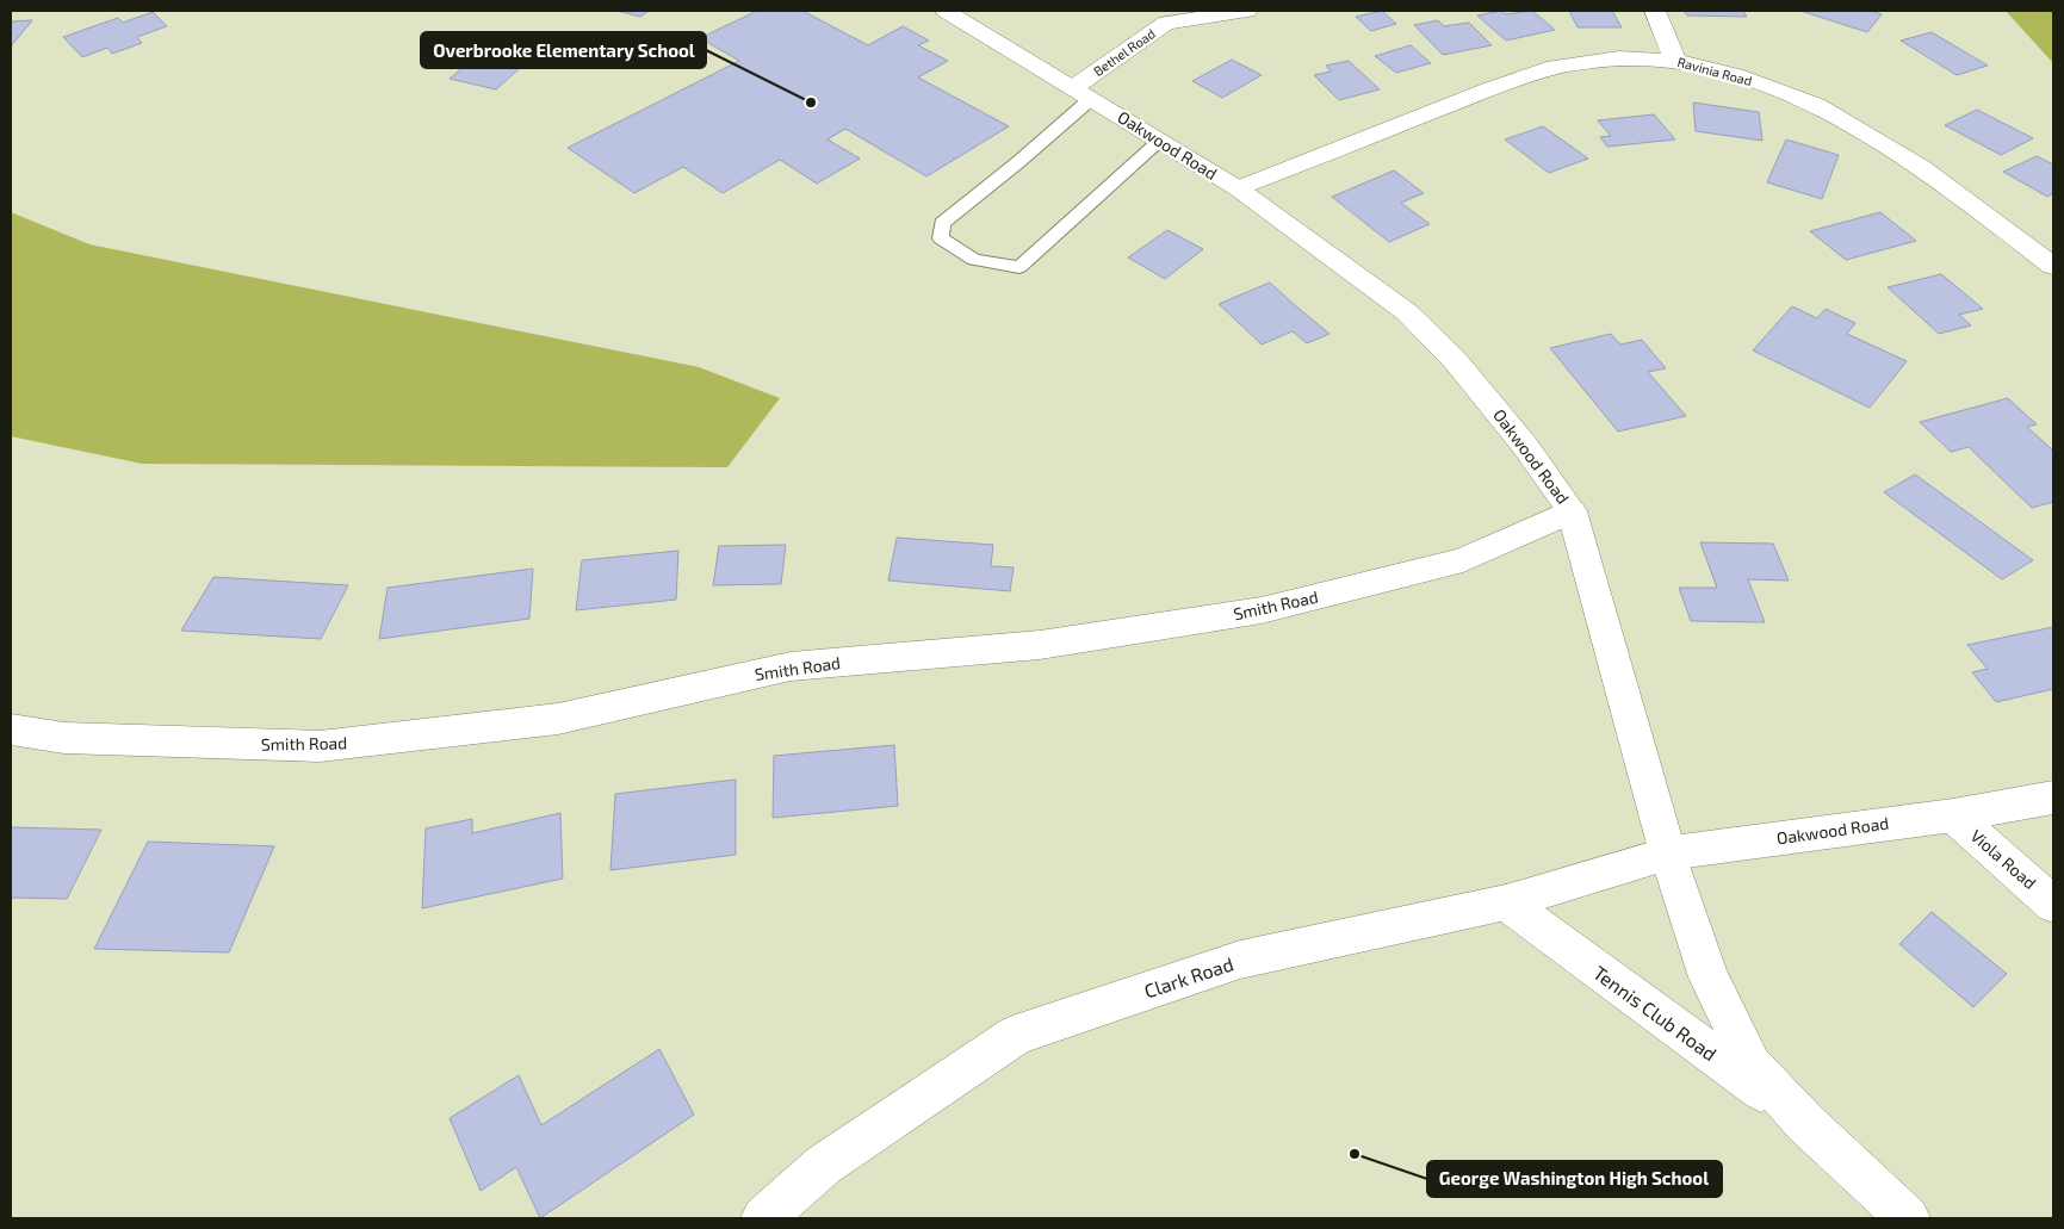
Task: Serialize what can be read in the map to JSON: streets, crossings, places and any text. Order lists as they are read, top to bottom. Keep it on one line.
{"streets":{"street":["Bethel Road","Ravinia Road","Oakwood Road","Smith Road","Viola Road","Clark Road","Tennis Club Road"]},"crossings":[["Bethel Road","Oakwood Road"],["Ravinia Road","Oakwood Road"],["Oakwood Road","Smith Road"],["Oakwood Road","Viola Road"],["Oakwood Road","Clark Road"],["Oakwood Road","Tennis Club Road"],["Clark Road","Tennis Club Road"]],"places":["Overbrooke Elementary School","George Washington High School"]}
